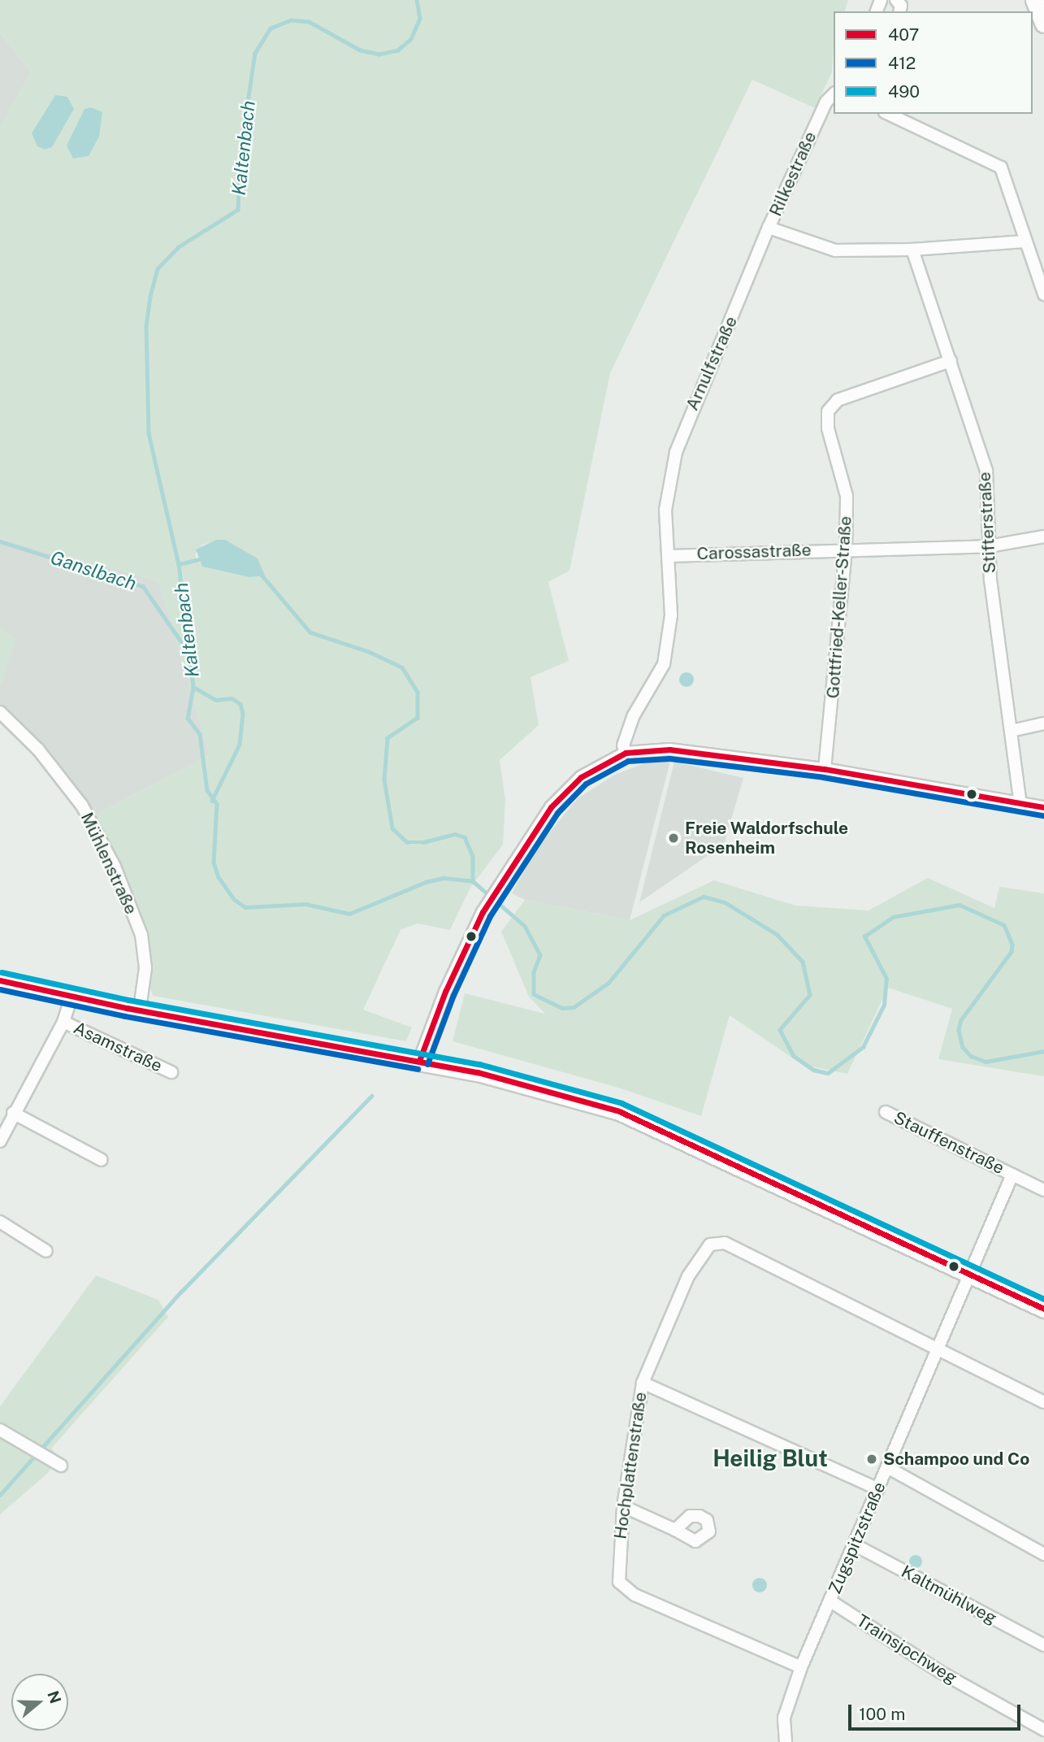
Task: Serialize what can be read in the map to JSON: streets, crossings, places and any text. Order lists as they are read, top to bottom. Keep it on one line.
{"streets":{"street":["Rilkestraße","Arnulfstraße","Stifterstraße","Carossastraße","Gottfried-Keller-Straße","Mühlenstraße","Asamstraße","Stauffenstraße","Hochplattenstraße","Zugspitzstraße","Kaltmühlweg","Trainsjochweg"]},"crossings":[["Rilkestraße","Arnulfstraße"],["Arnulfstraße","Carossastraße"],["Stifterstraße","Carossastraße"],["Stifterstraße","Gottfried-Keller-Straße"],["Carossastraße","Gottfried-Keller-Straße"],["Stauffenstraße","Zugspitzstraße"],["Hochplattenstraße","Zugspitzstraße"],["Zugspitzstraße","Kaltmühlweg"],["Zugspitzstraße","Trainsjochweg"]],"districts":["Heilig Blut"],"water":["Kaltenbach","Ganslbach"],"places":["Freie Waldorfschule Rosenheim","Schampoo und Co"],"lines":["transit line 407","transit line 412","transit line 490"],"legend":["407","412","490"],"scale_bar":"100 m","north":"right"}
